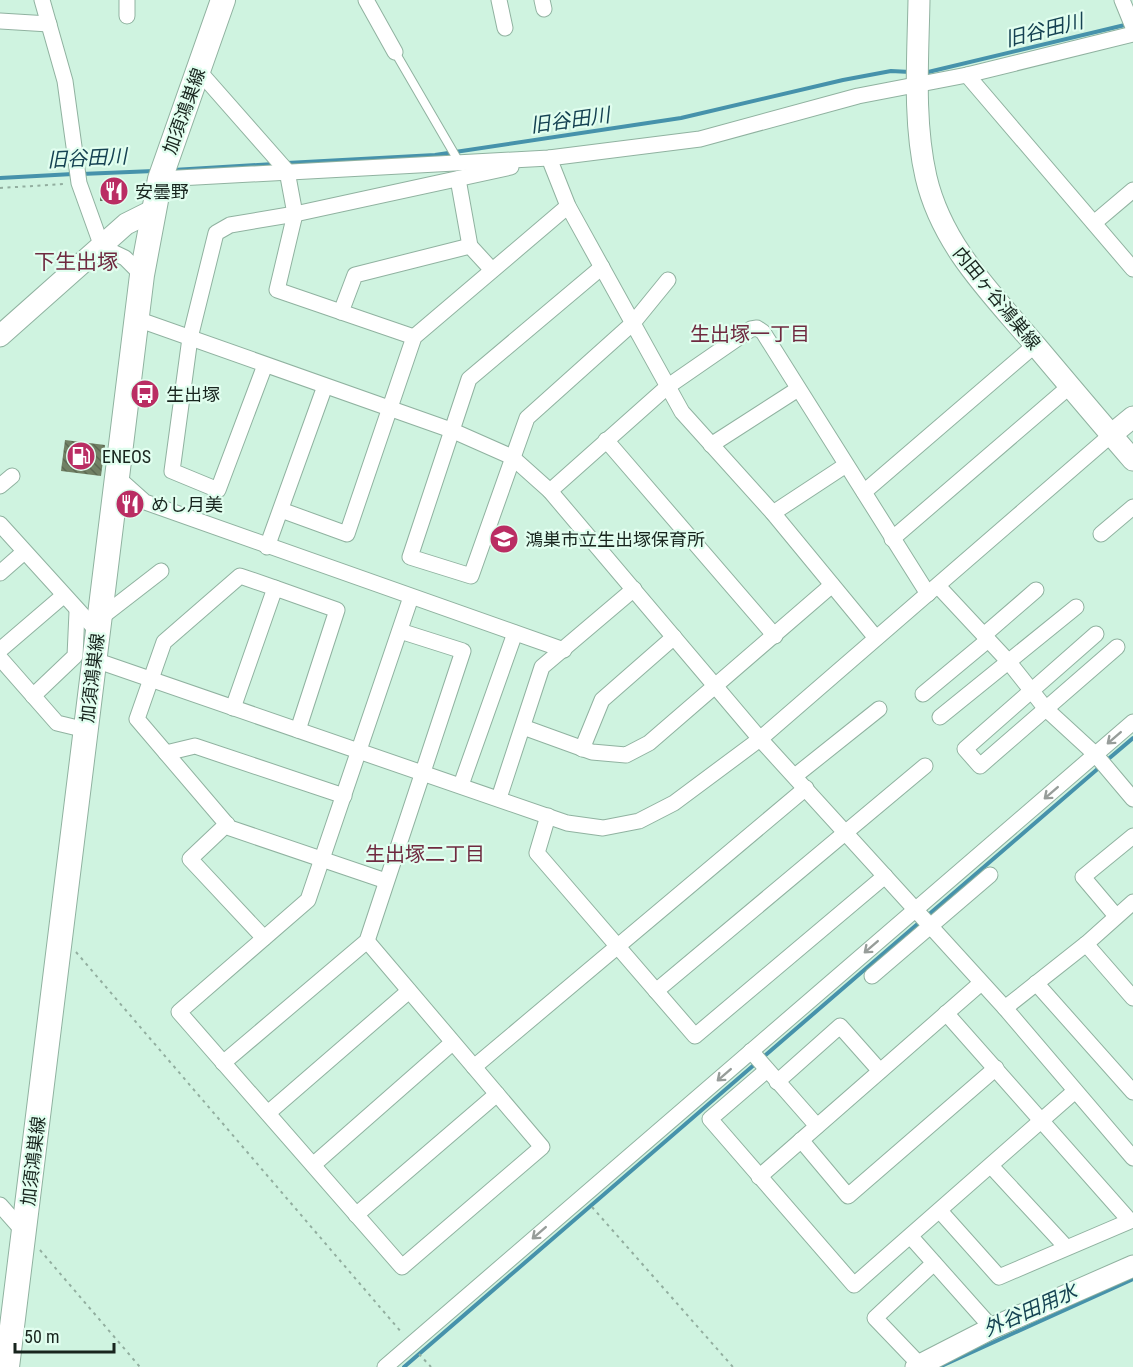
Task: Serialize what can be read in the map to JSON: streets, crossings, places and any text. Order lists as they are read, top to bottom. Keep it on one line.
{"streets":{"main road":["加須鴻巣線","内田ヶ谷鴻巣線"]},"districts":["下生出塚","生出塚一丁目","生出塚二丁目"],"water":["旧谷田川","外谷田用水"],"places":{"restaurant":["安曇野","めし月美"],"bus stop":["生出塚"],"fuel station":["ENEOS"],"school or university":["鴻巣市立生出塚保育所"]},"scale_bar":"50 m"}
